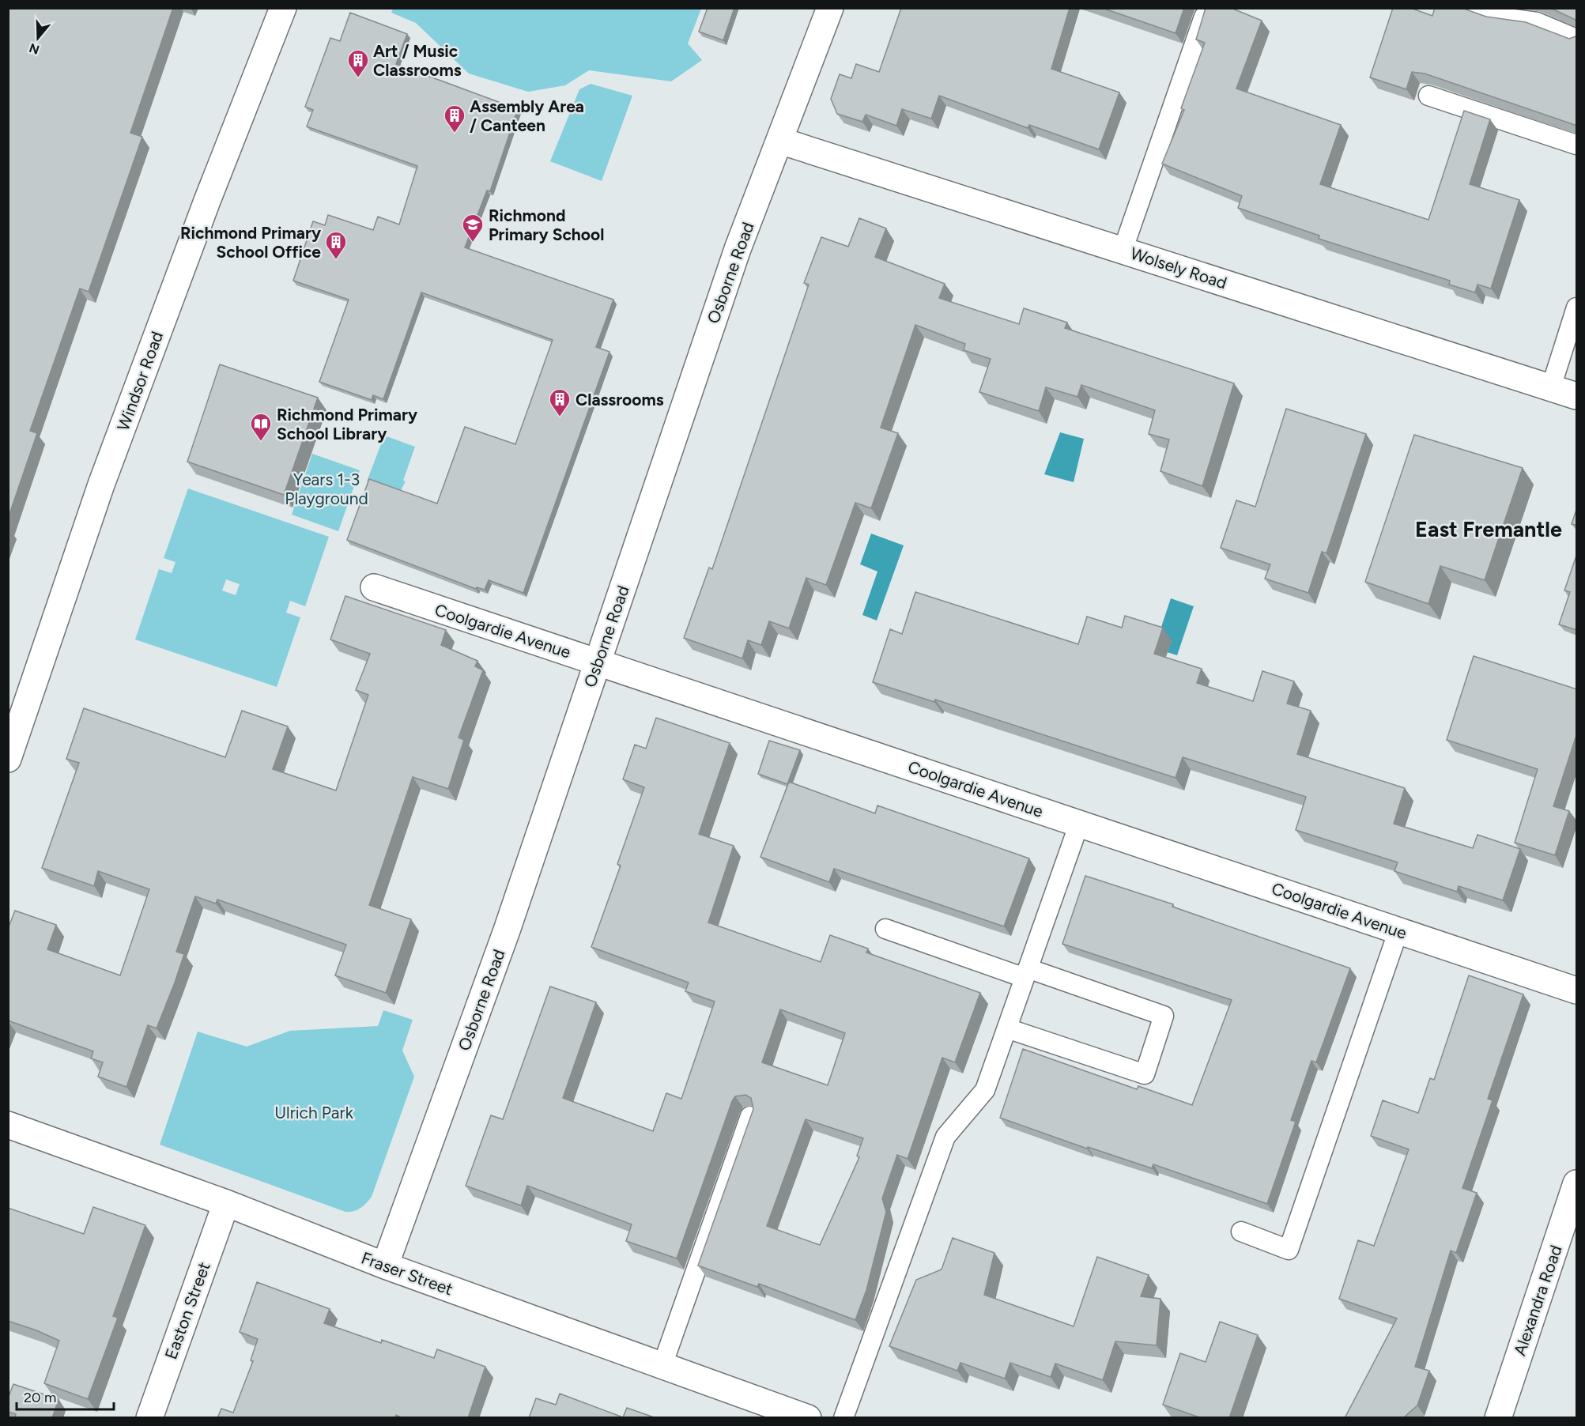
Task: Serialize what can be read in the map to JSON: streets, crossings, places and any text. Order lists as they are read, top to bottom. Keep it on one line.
{"streets":{"street":["Wolsely Road","Osborne Road","Windsor Road","Coolgardie Avenue","Fraser Street","Alexandra Road","Easton Street"]},"crossings":[["Wolsely Road","Osborne Road"],["Osborne Road","Coolgardie Avenue"],["Osborne Road","Fraser Street"],["Fraser Street","Easton Street"]],"districts":["East Fremantle"],"parks":["Years 1-3 Playground","Ulrich Park"],"places":{"building":["Art / Music Classrooms","Assembly Area / Canteen","Richmond Primary School Office","Classrooms"],"school or university":["Richmond Primary School"],"library":["Richmond Primary School Library"]},"scale_bar":"20 m","north":"bottom"}
